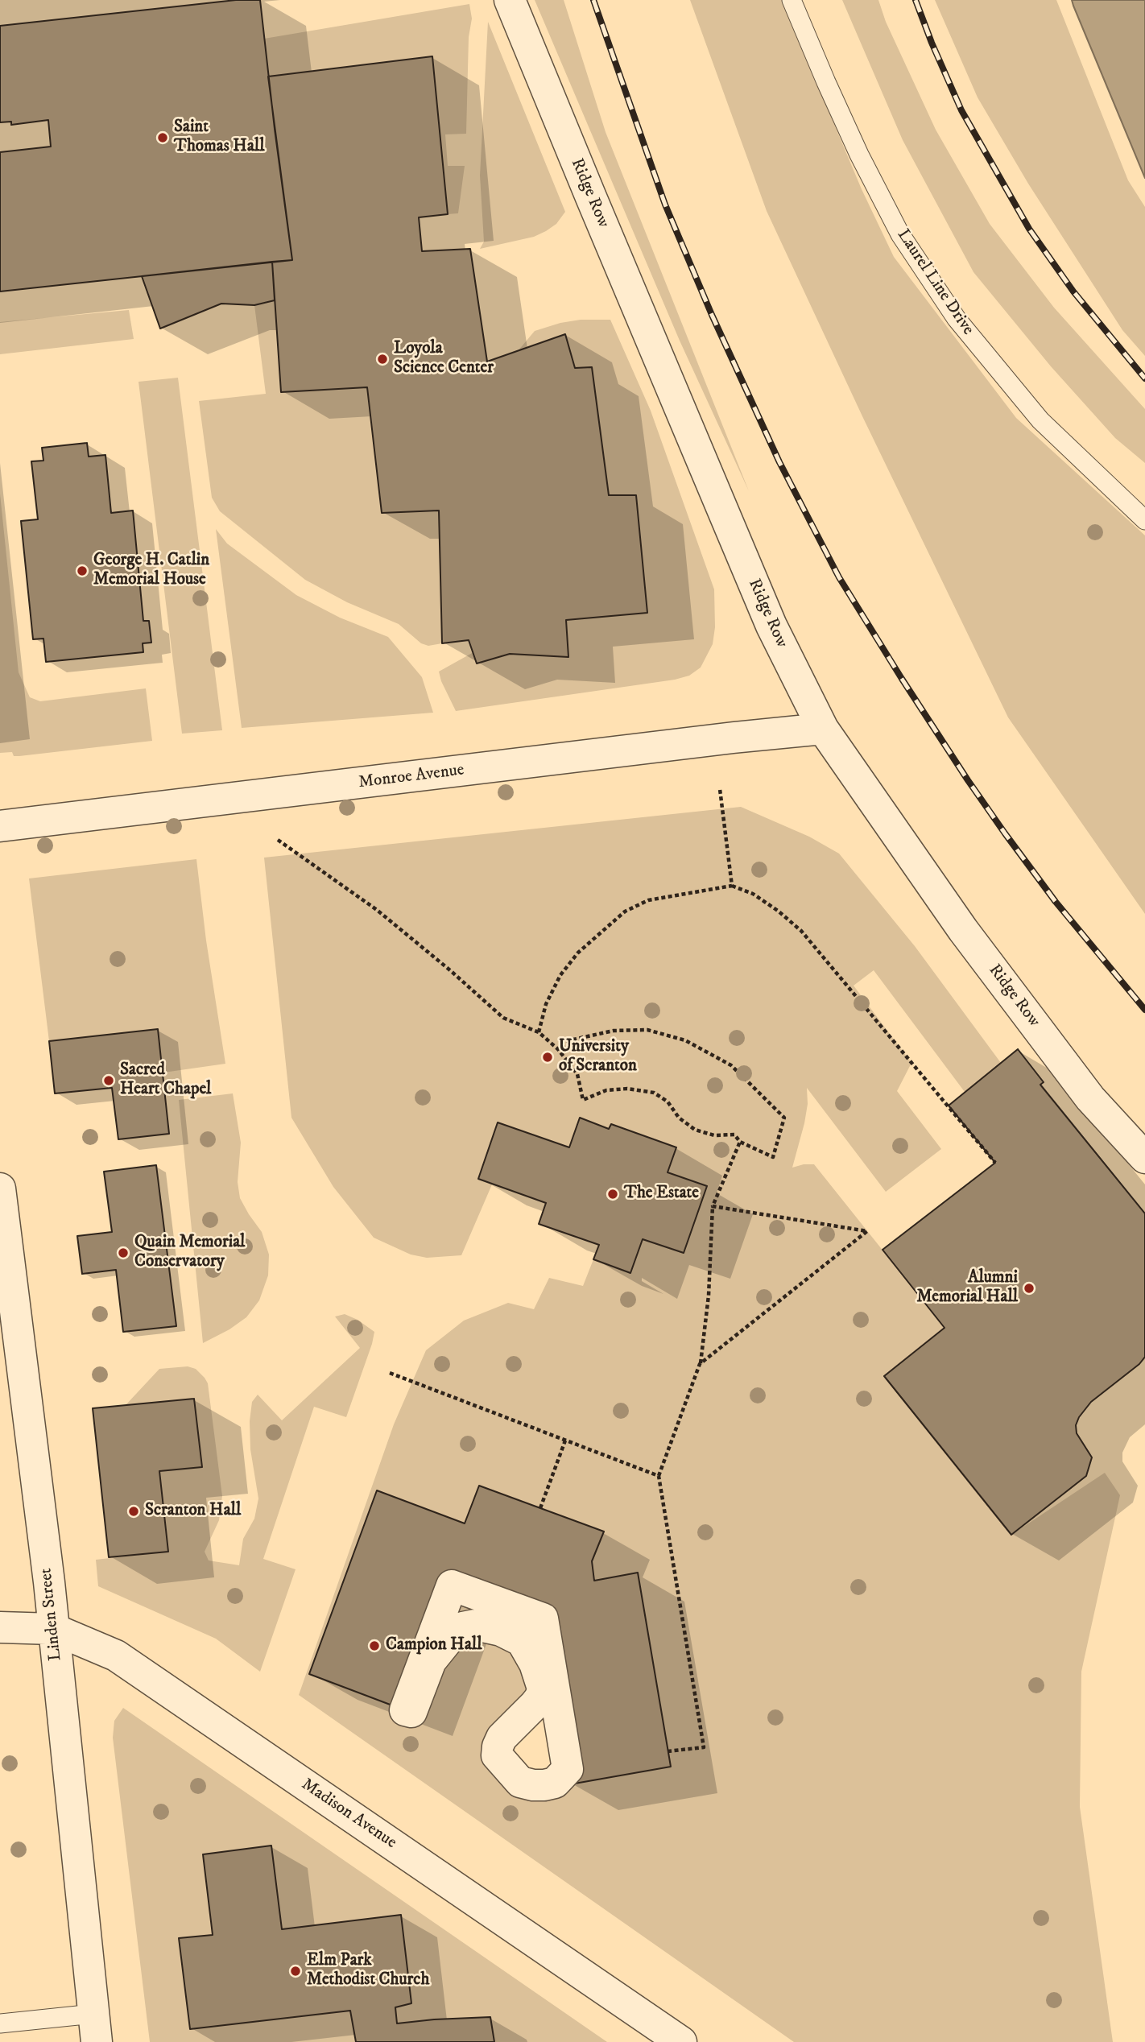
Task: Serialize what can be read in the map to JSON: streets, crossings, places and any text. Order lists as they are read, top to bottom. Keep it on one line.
{"streets":{"street":["Ridge Row","Monroe Avenue","Linden Street","Madison Avenue"],"lane":["Laurel Line Drive"]},"crossings":[["Ridge Row","Monroe Avenue"],["Linden Street","Madison Avenue"]],"places":["Saint Thomas Hall","Loyola Science Center","George H. Catlin Memorial House","University of Scranton","Sacred Heart Chapel","The Estate","Quain Memorial Conservatory","Alumni Memorial Hall","Scranton Hall","Campion Hall","Elm Park Methodist Church"]}
